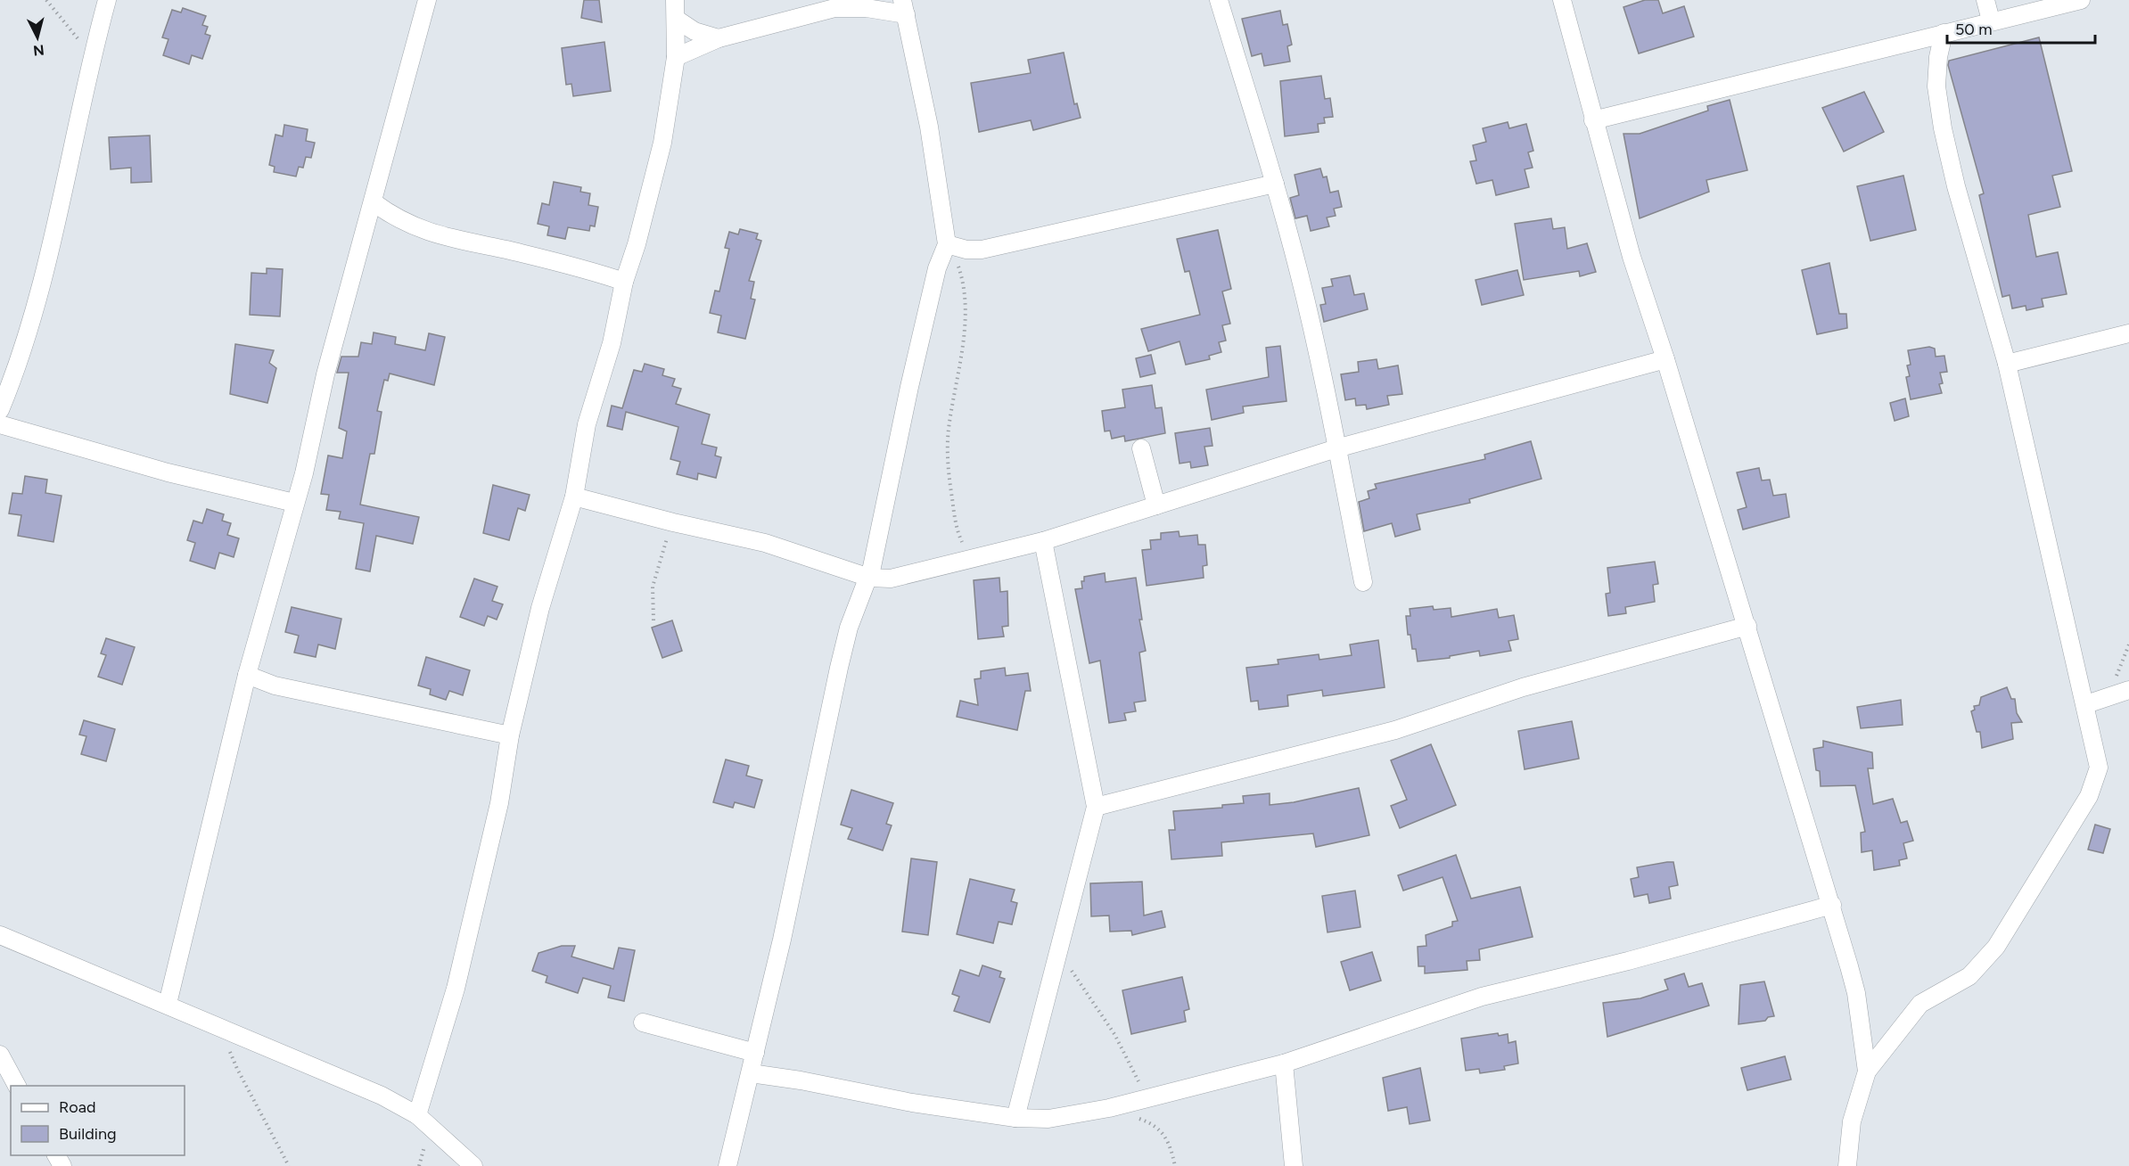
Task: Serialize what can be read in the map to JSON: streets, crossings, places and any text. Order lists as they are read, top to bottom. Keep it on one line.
{"legend":["Road","Building"],"scale_bar":"50 m","north":"bottom"}
